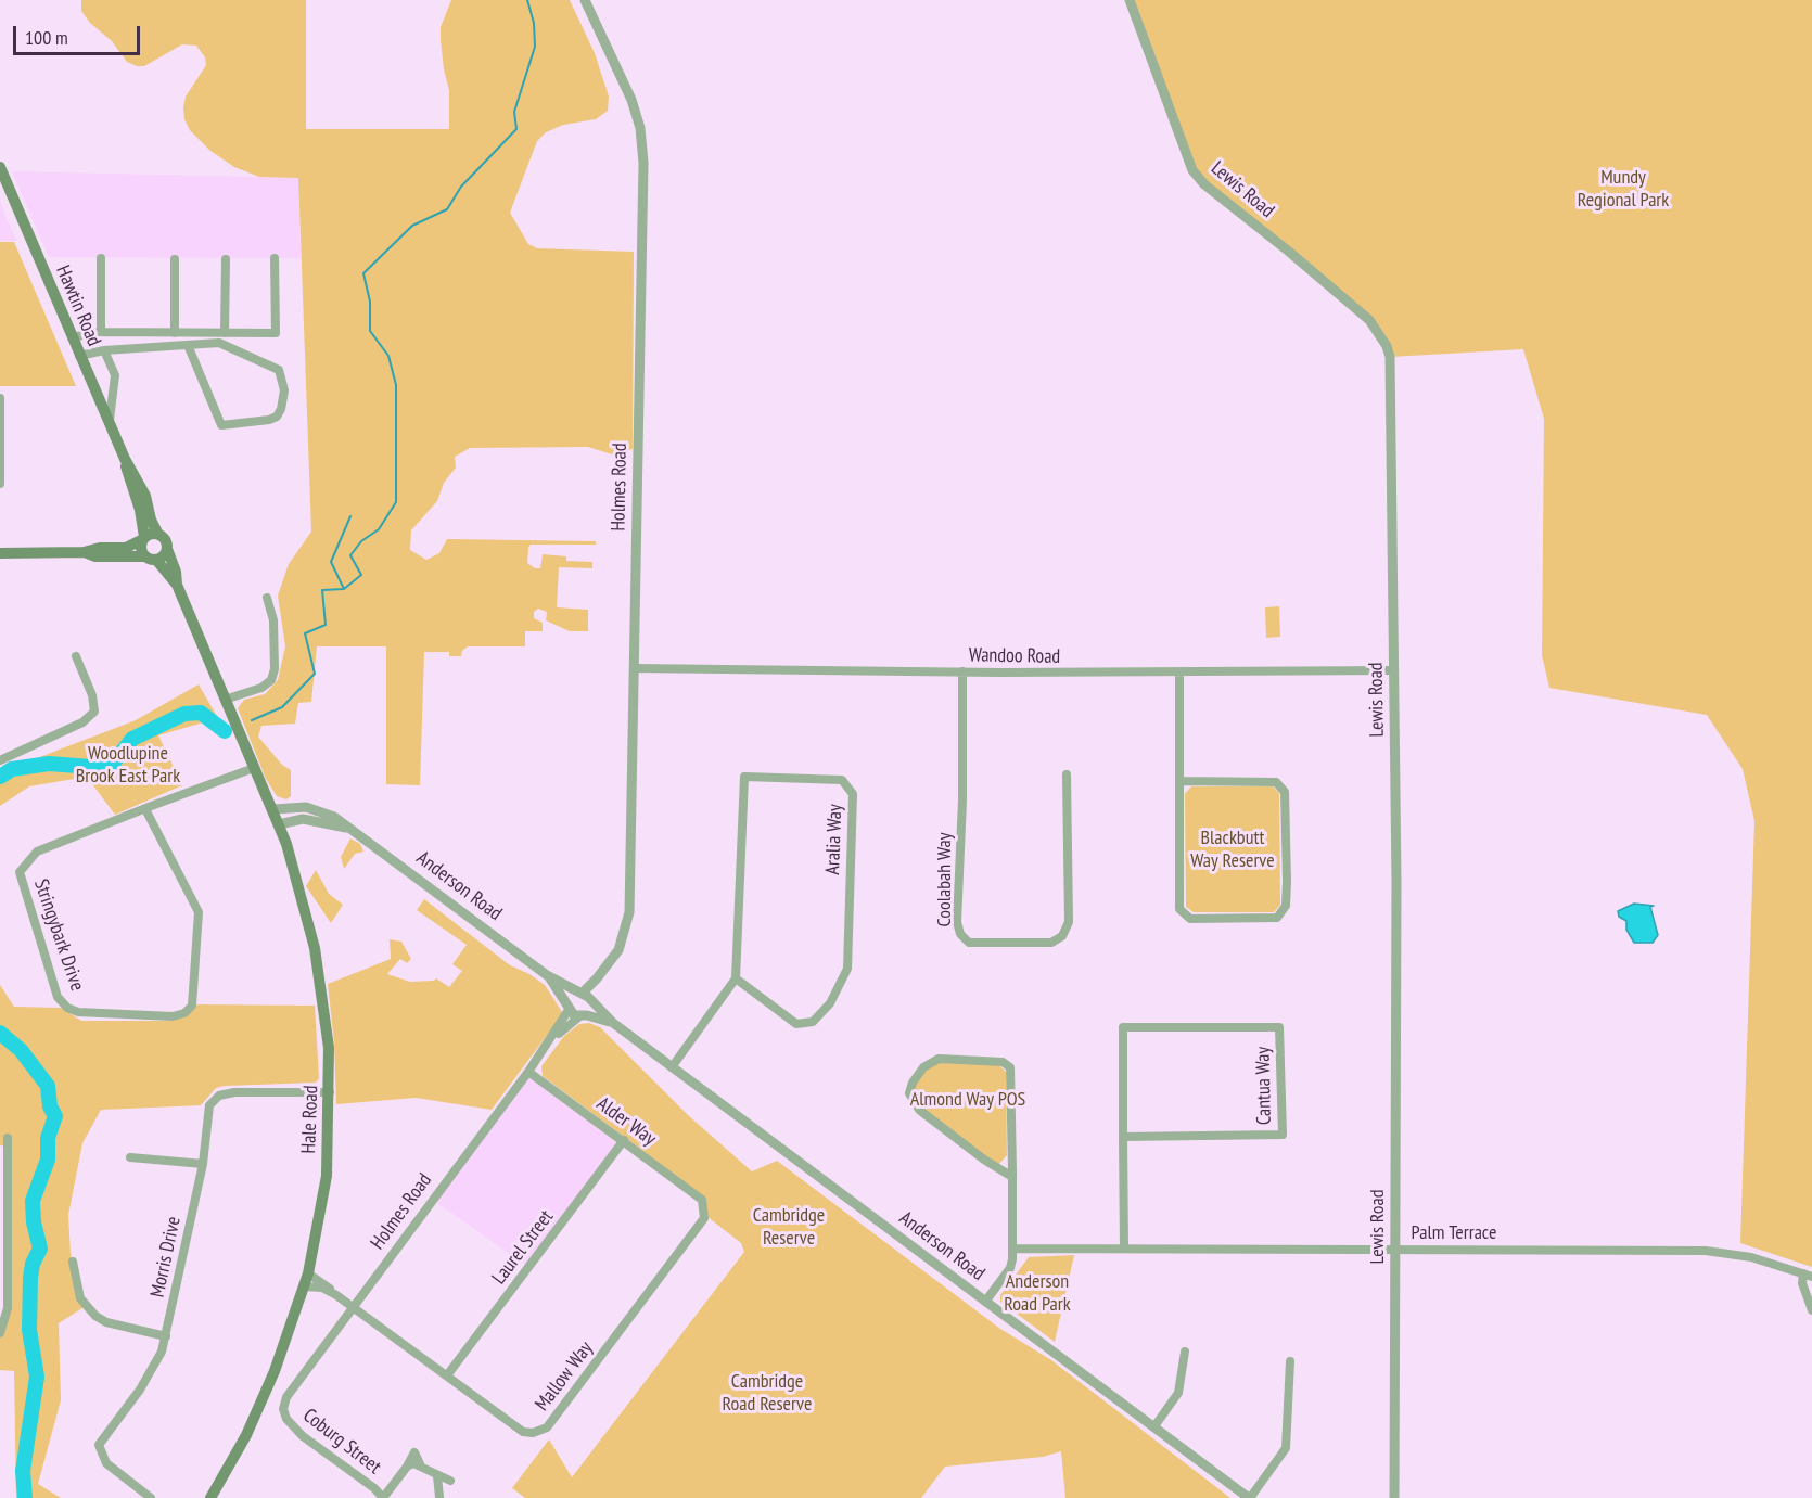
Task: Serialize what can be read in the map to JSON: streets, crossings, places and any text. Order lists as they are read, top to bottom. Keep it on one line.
{"streets":{"main road":["Hawtin Road","Hale Road"],"street":["Lewis Road","Holmes Road","Wandoo Road","Aralia Way","Coolabah Way","Anderson Road","Stringybark Drive","Cantua Way","Alder Way","Palm Terrace","Laurel Street","Morris Drive","Mallow Way","Coburg Street"]},"crossings":[["Lewis Road","Wandoo Road"],["Lewis Road","Palm Terrace"],["Holmes Road","Wandoo Road"],["Holmes Road","Anderson Road"],["Holmes Road","Alder Way"],["Holmes Road","Mallow Way"],["Holmes Road","Coburg Street"],["Wandoo Road","Coolabah Way"],["Anderson Road","Hale Road"],["Cantua Way","Palm Terrace"],["Hale Road","Morris Drive"],["Hale Road","Mallow Way"],["Alder Way","Laurel Street"],["Alder Way","Mallow Way"],["Laurel Street","Mallow Way"]],"parks":["Mundy Regional Park","Woodlupine Brook East Park","Blackbutt Way Reserve","Almond Way POS","Cambridge Reserve","Anderson Road Park","Cambridge Road Reserve"],"scale_bar":"100 m"}
